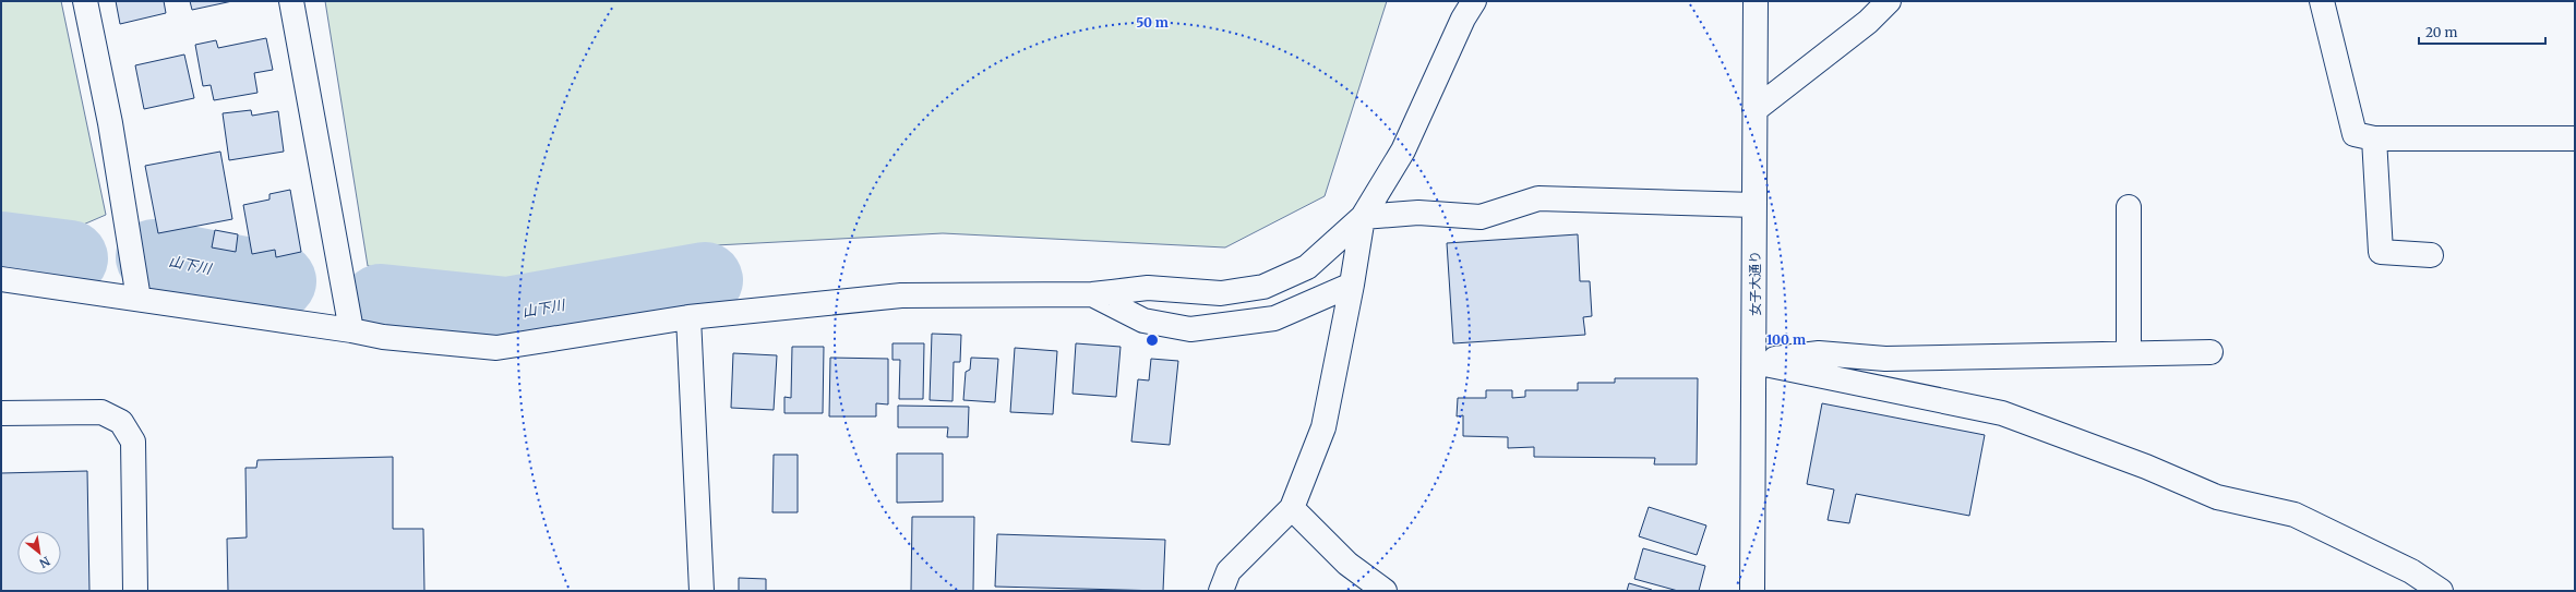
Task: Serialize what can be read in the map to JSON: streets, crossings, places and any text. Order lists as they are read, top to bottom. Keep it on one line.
{"streets":{"street":["女子大通り"]},"water":["山下川"],"scale_bar":"20 m","north":"bottom right","rings":["50 m","100 m"]}
